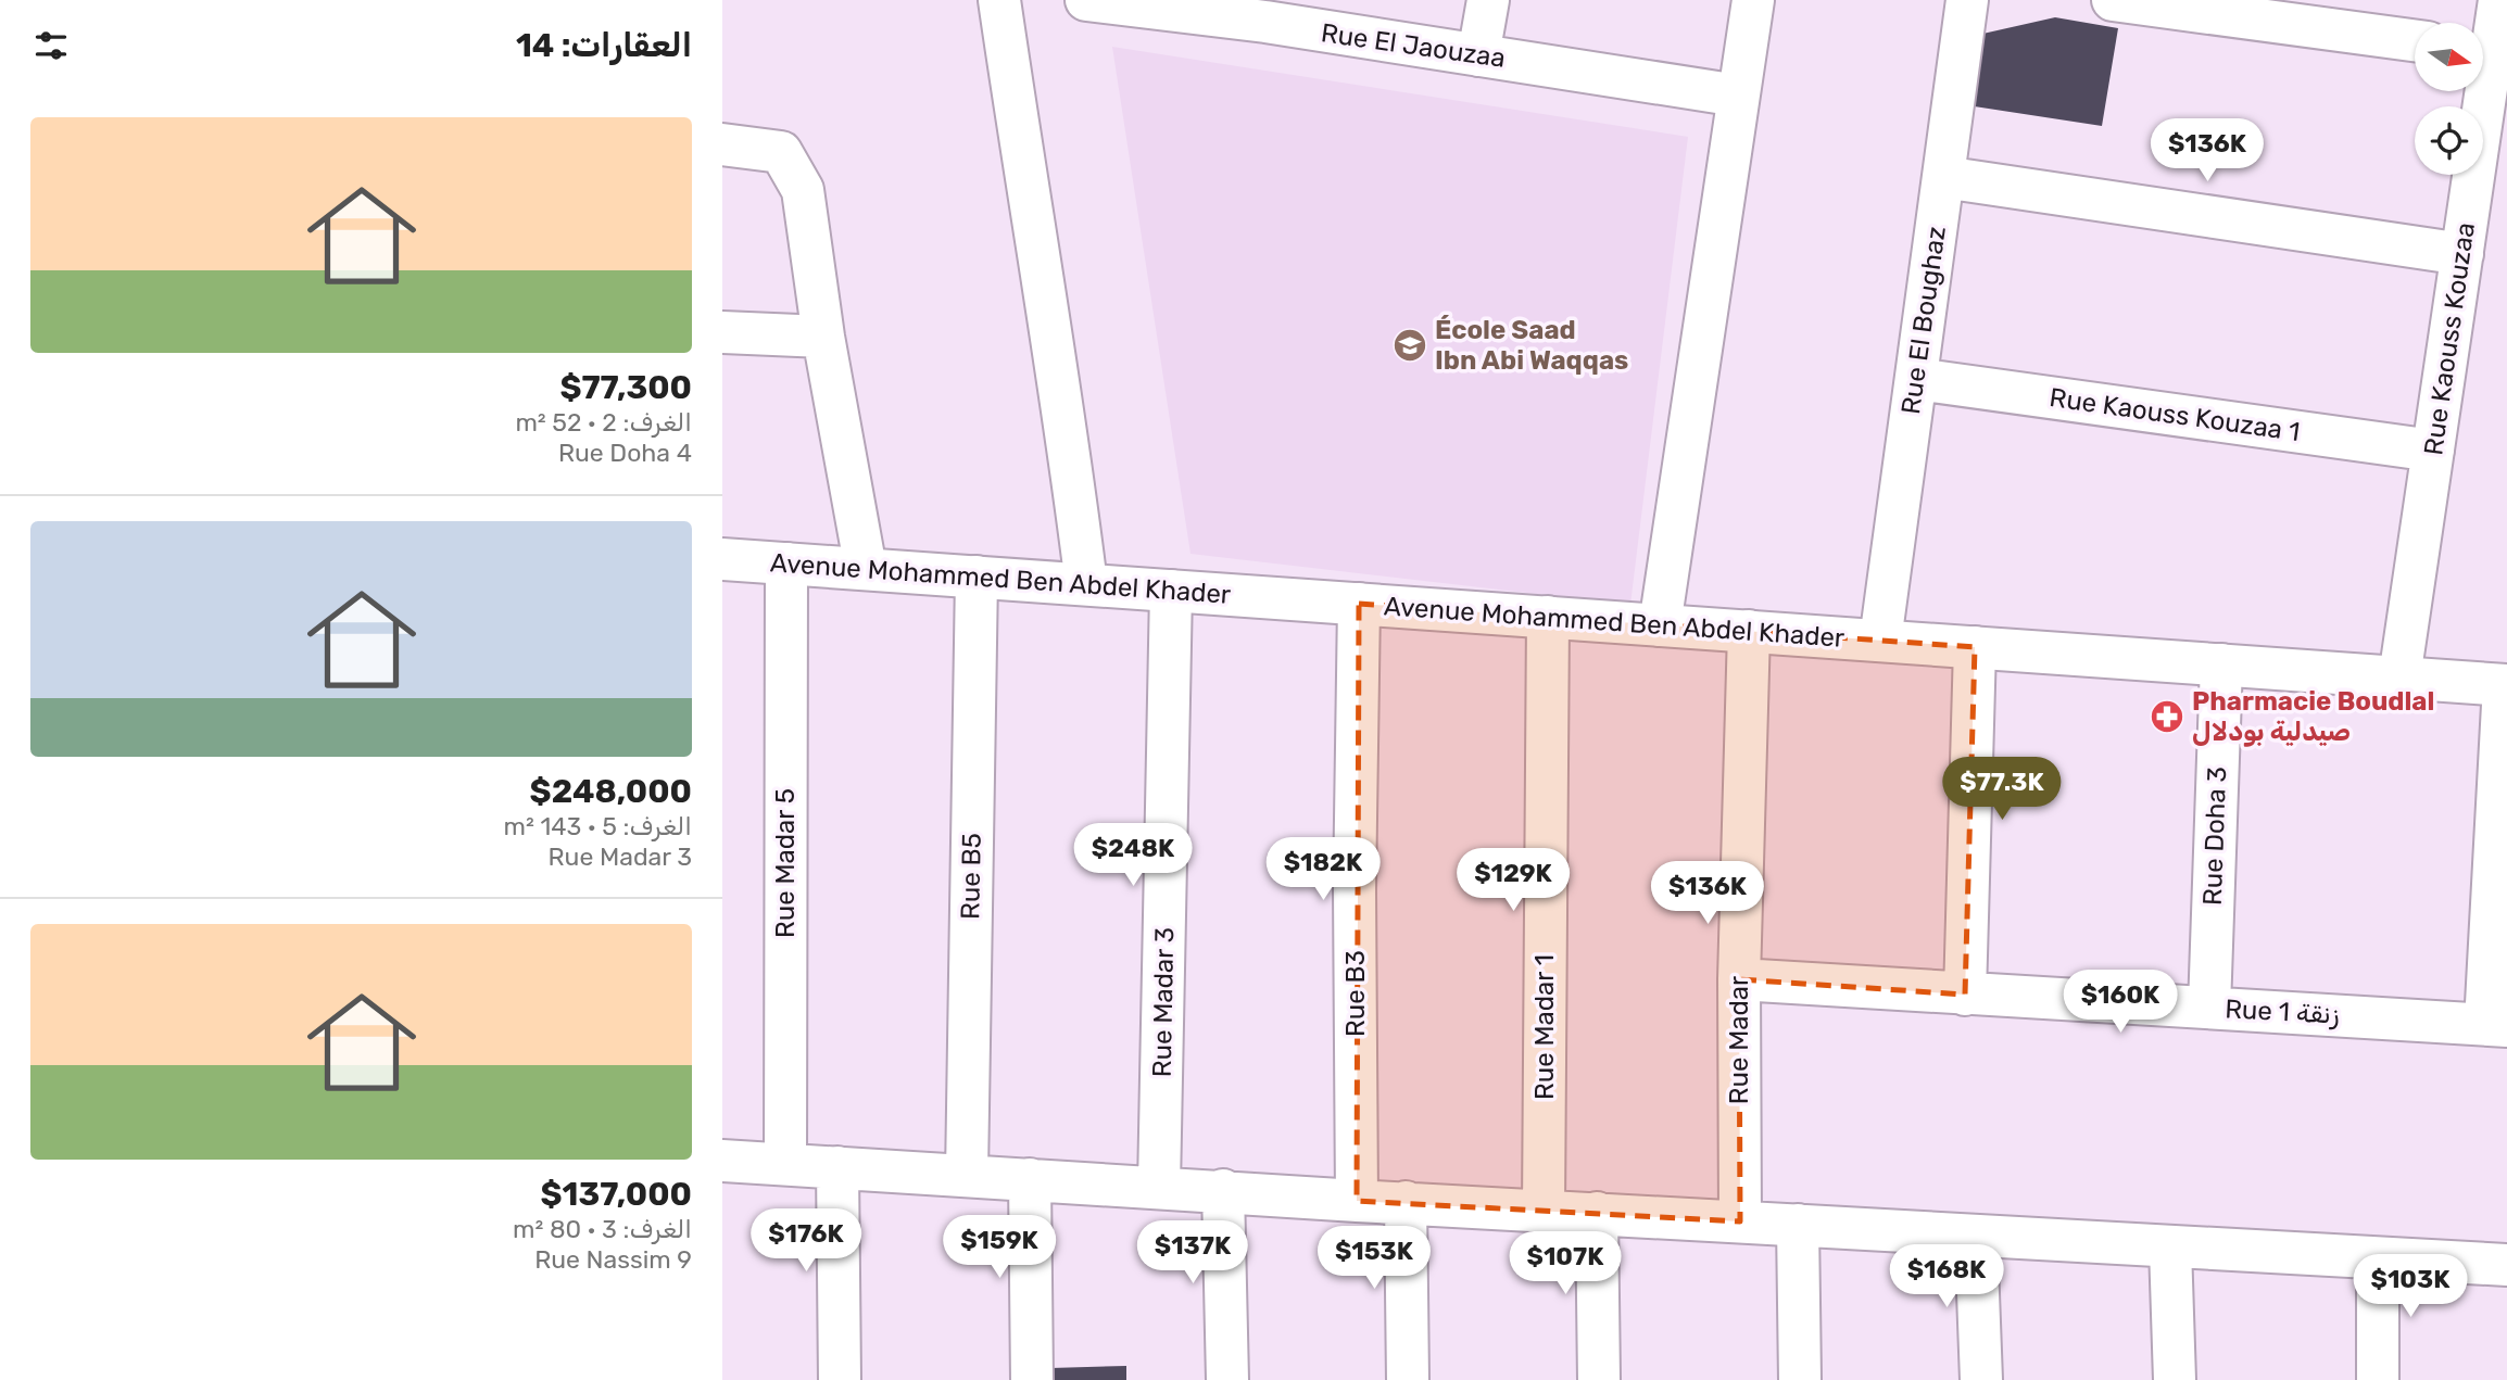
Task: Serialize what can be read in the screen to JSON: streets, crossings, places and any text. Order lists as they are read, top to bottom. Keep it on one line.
{"streets":{"street":["Rue El Jaouzaa","Rue El Boughaz","Rue Kaouss Kouzaa","Rue Kaouss Kouzaa 1","Avenue Mohammed Ben Abdel Khader","Rue Doha 3","Rue Madar 5","Rue B5","Rue B3","Rue Madar 3","Rue 1 زنقة","Rue Madar 1","Rue Madar"]},"crossings":[["Rue El Boughaz","Rue Kaouss Kouzaa 1"],["Rue El Boughaz","Avenue Mohammed Ben Abdel Khader"],["Rue Kaouss Kouzaa","Rue Kaouss Kouzaa 1"],["Rue Kaouss Kouzaa","Avenue Mohammed Ben Abdel Khader"],["Avenue Mohammed Ben Abdel Khader","Rue Doha 3"],["Avenue Mohammed Ben Abdel Khader","Rue Madar 5"],["Avenue Mohammed Ben Abdel Khader","Rue B5"],["Avenue Mohammed Ben Abdel Khader","Rue B3"],["Avenue Mohammed Ben Abdel Khader","Rue Madar 3"],["Avenue Mohammed Ben Abdel Khader","Rue Madar 1"],["Avenue Mohammed Ben Abdel Khader","Rue Madar"],["Rue Doha 3","Rue 1 زنقة"],["Rue 1 زنقة","Rue Madar"]],"places":{"school or university":["École Saad Ibn Abi Waqqas"],"pharmacy":["Pharmacie Boudlal صيدلية بودلال"]},"north":"right","page":{"heading":"العقارات: 14","list":[{"name":"$77,300","note":"الغرف: 2 · 52 m² · Rue Doha 4"},{"name":"$248,000","note":"الغرف: 5 · 143 m² · Rue Madar 3"},{"name":"$137,000","note":"الغرف: 3 · 80 m² · Rue Nassim 9"}],"price":["$136K","$77.3K","$248K","$182K","$129K","$136K","$160K","$176K","$159K","$137K","$153K","$107K","$168K","$103K"]}}
